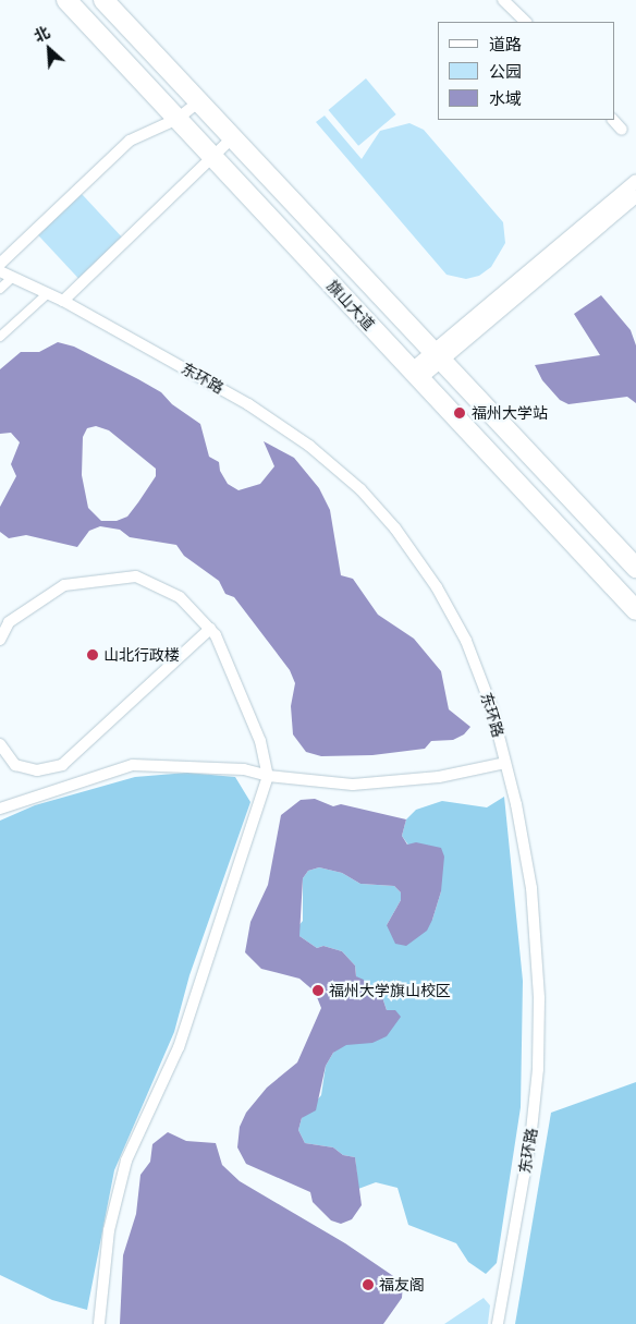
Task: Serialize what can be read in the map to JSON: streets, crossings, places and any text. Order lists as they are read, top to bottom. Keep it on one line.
{"streets":{"highway":["旗山大道"],"street":["东环路"]},"places":["福州大学站","山北行政楼","福州大学旗山校区","福友阁"],"legend":["道路","公园","水域"],"north":"top left"}
